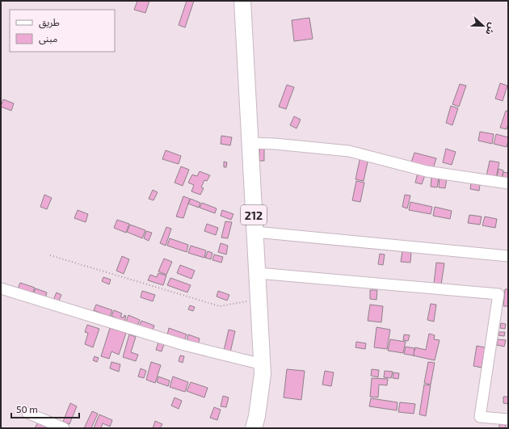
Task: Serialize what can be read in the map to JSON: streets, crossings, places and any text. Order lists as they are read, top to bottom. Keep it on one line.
{"streets":{"main road":["212"]},"legend":["طريق","مبنى"],"scale_bar":"50 m","north":"right"}
